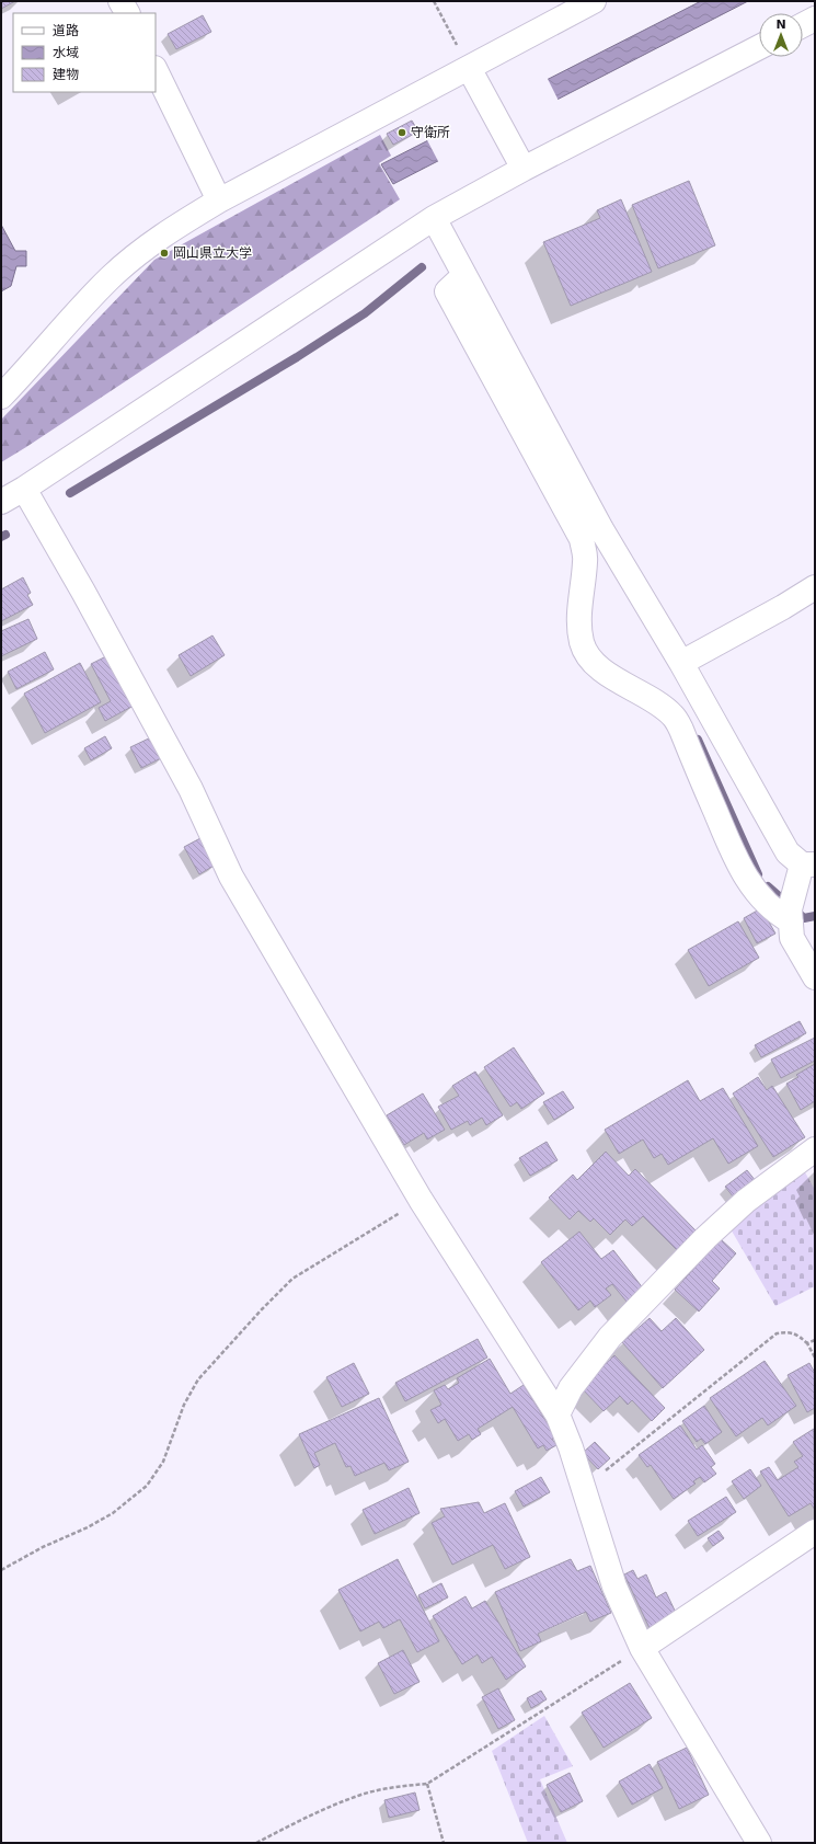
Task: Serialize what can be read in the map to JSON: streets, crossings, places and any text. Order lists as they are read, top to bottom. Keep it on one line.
{"places":["守衛所","岡山県立大学"],"legend":["道路","水域","建物"],"north":"top"}
